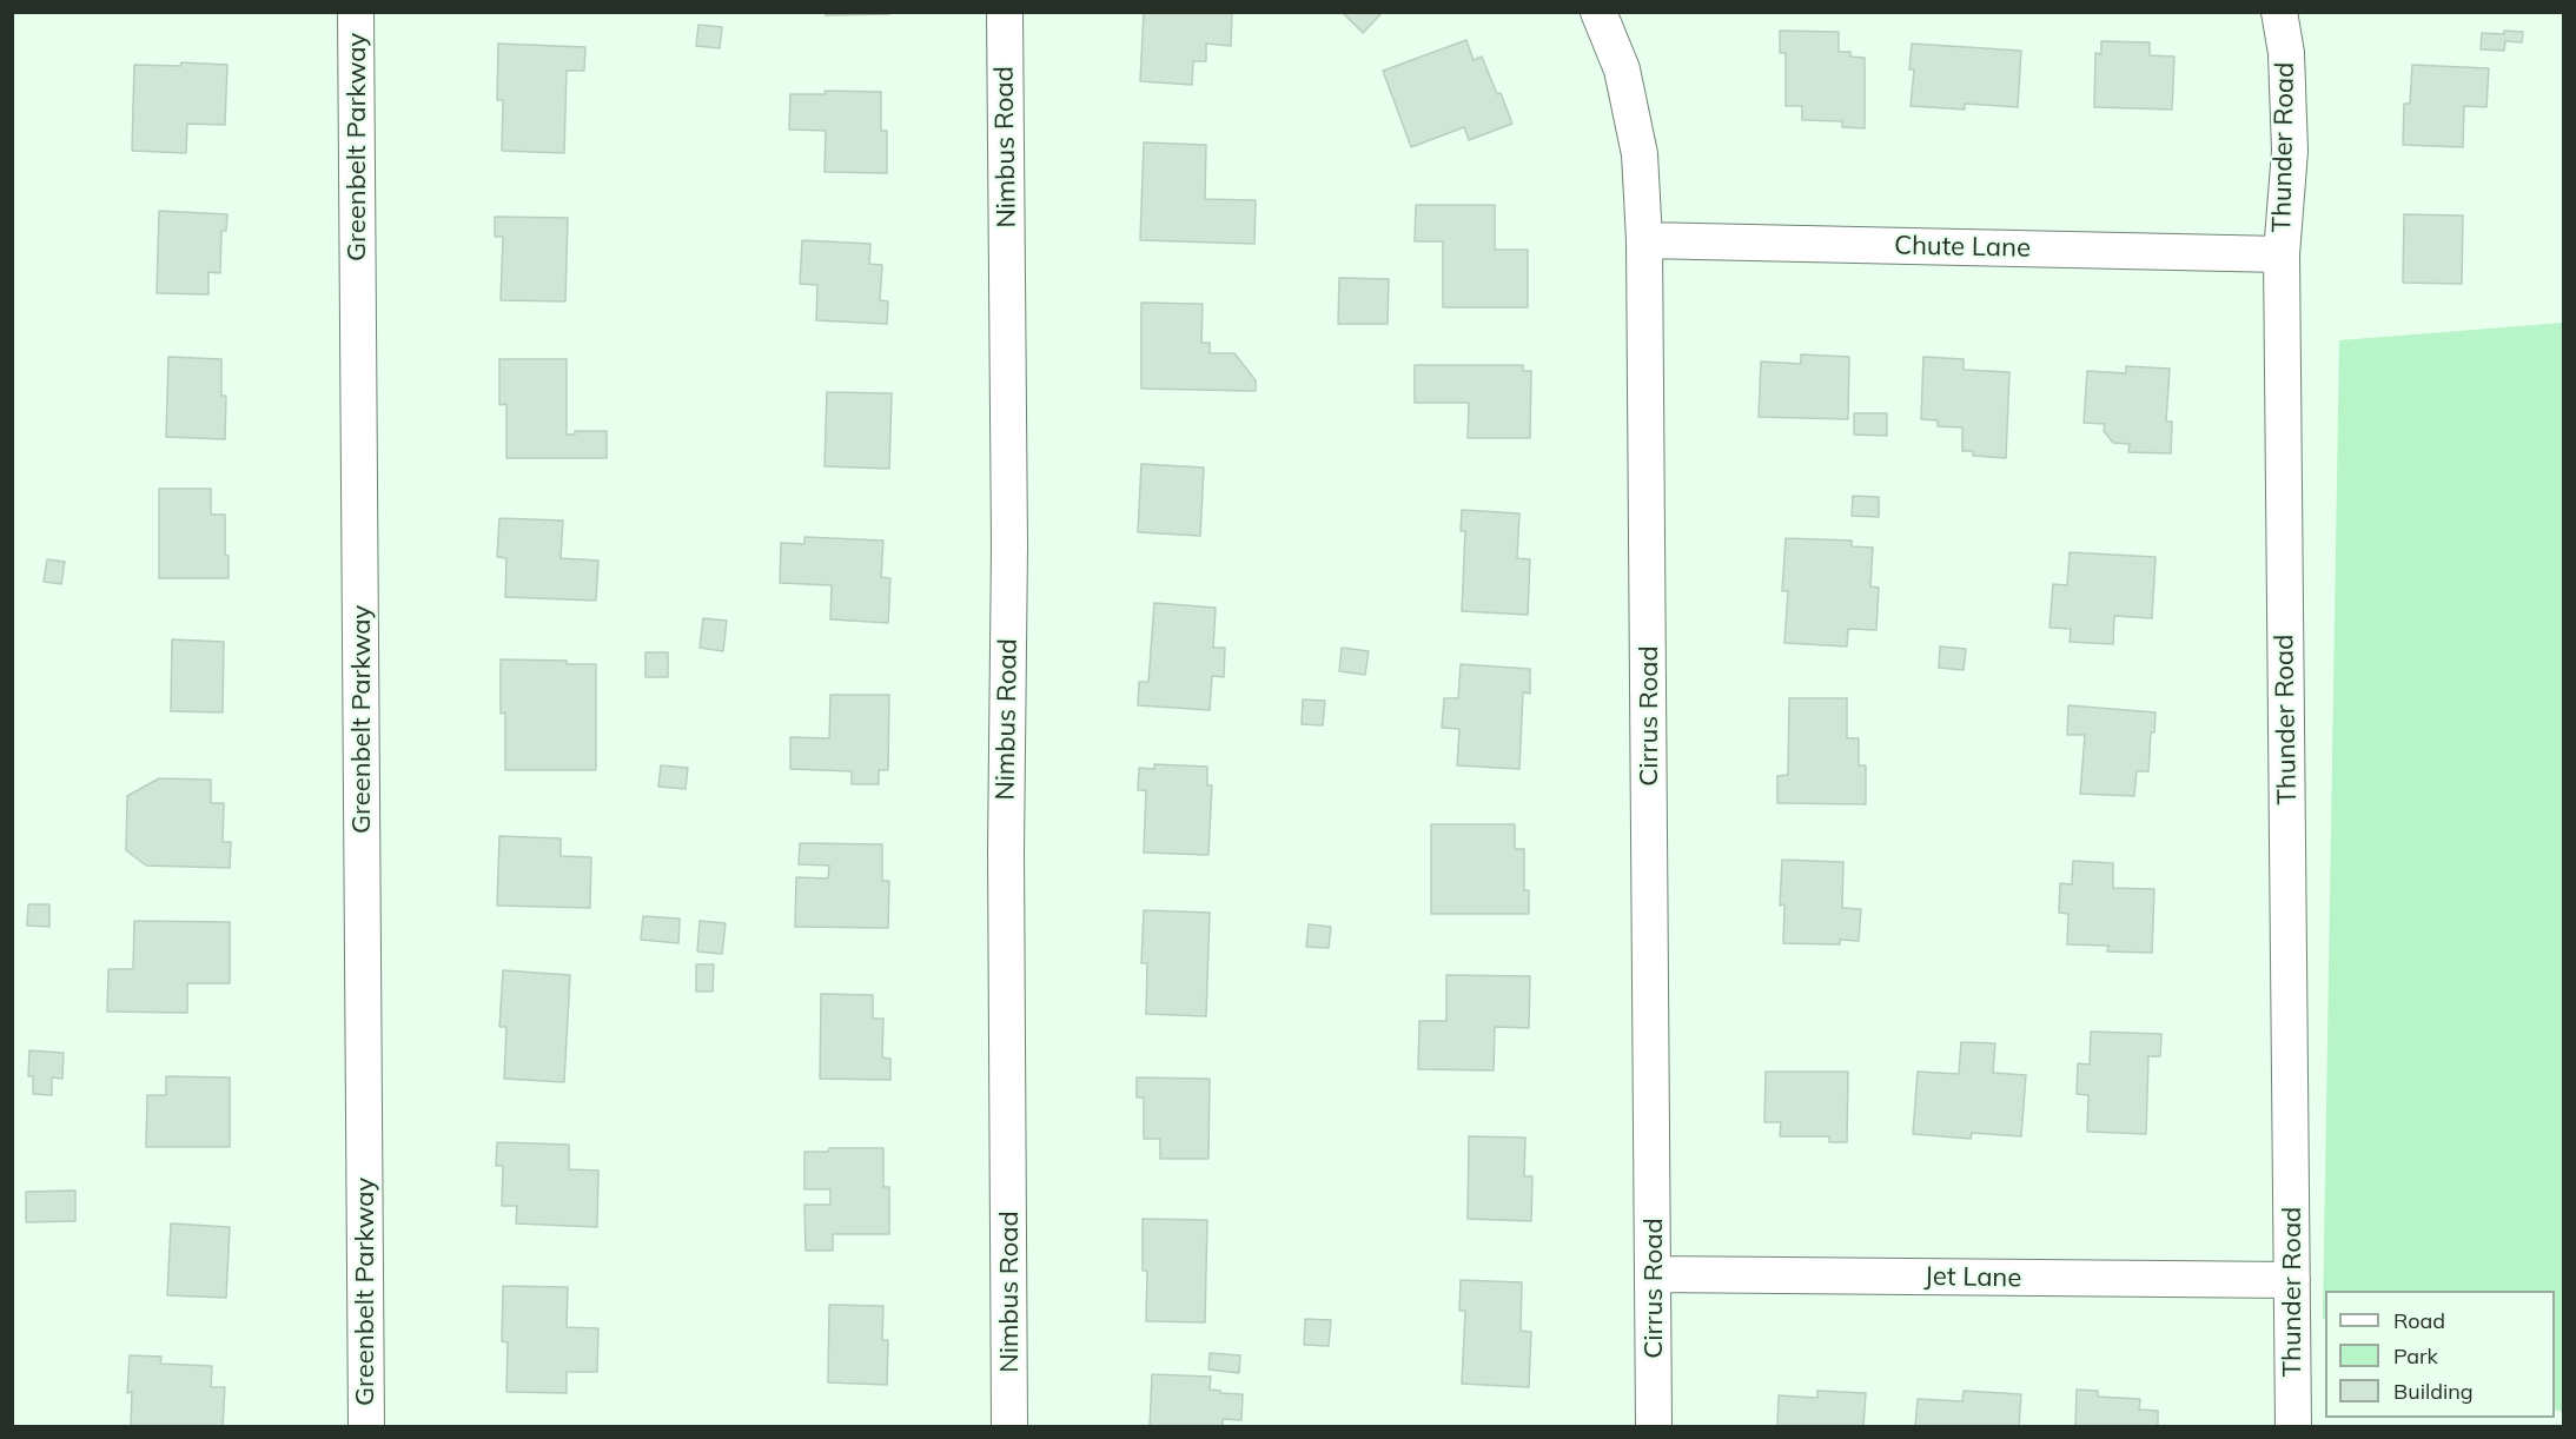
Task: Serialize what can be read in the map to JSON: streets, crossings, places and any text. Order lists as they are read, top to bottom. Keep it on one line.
{"streets":{"street":["Greenbelt Parkway","Nimbus Road","Thunder Road","Chute Lane","Cirrus Road","Jet Lane"]},"crossings":[["Thunder Road","Chute Lane"],["Thunder Road","Jet Lane"],["Chute Lane","Cirrus Road"],["Cirrus Road","Jet Lane"]],"legend":["Road","Park","Building"]}
